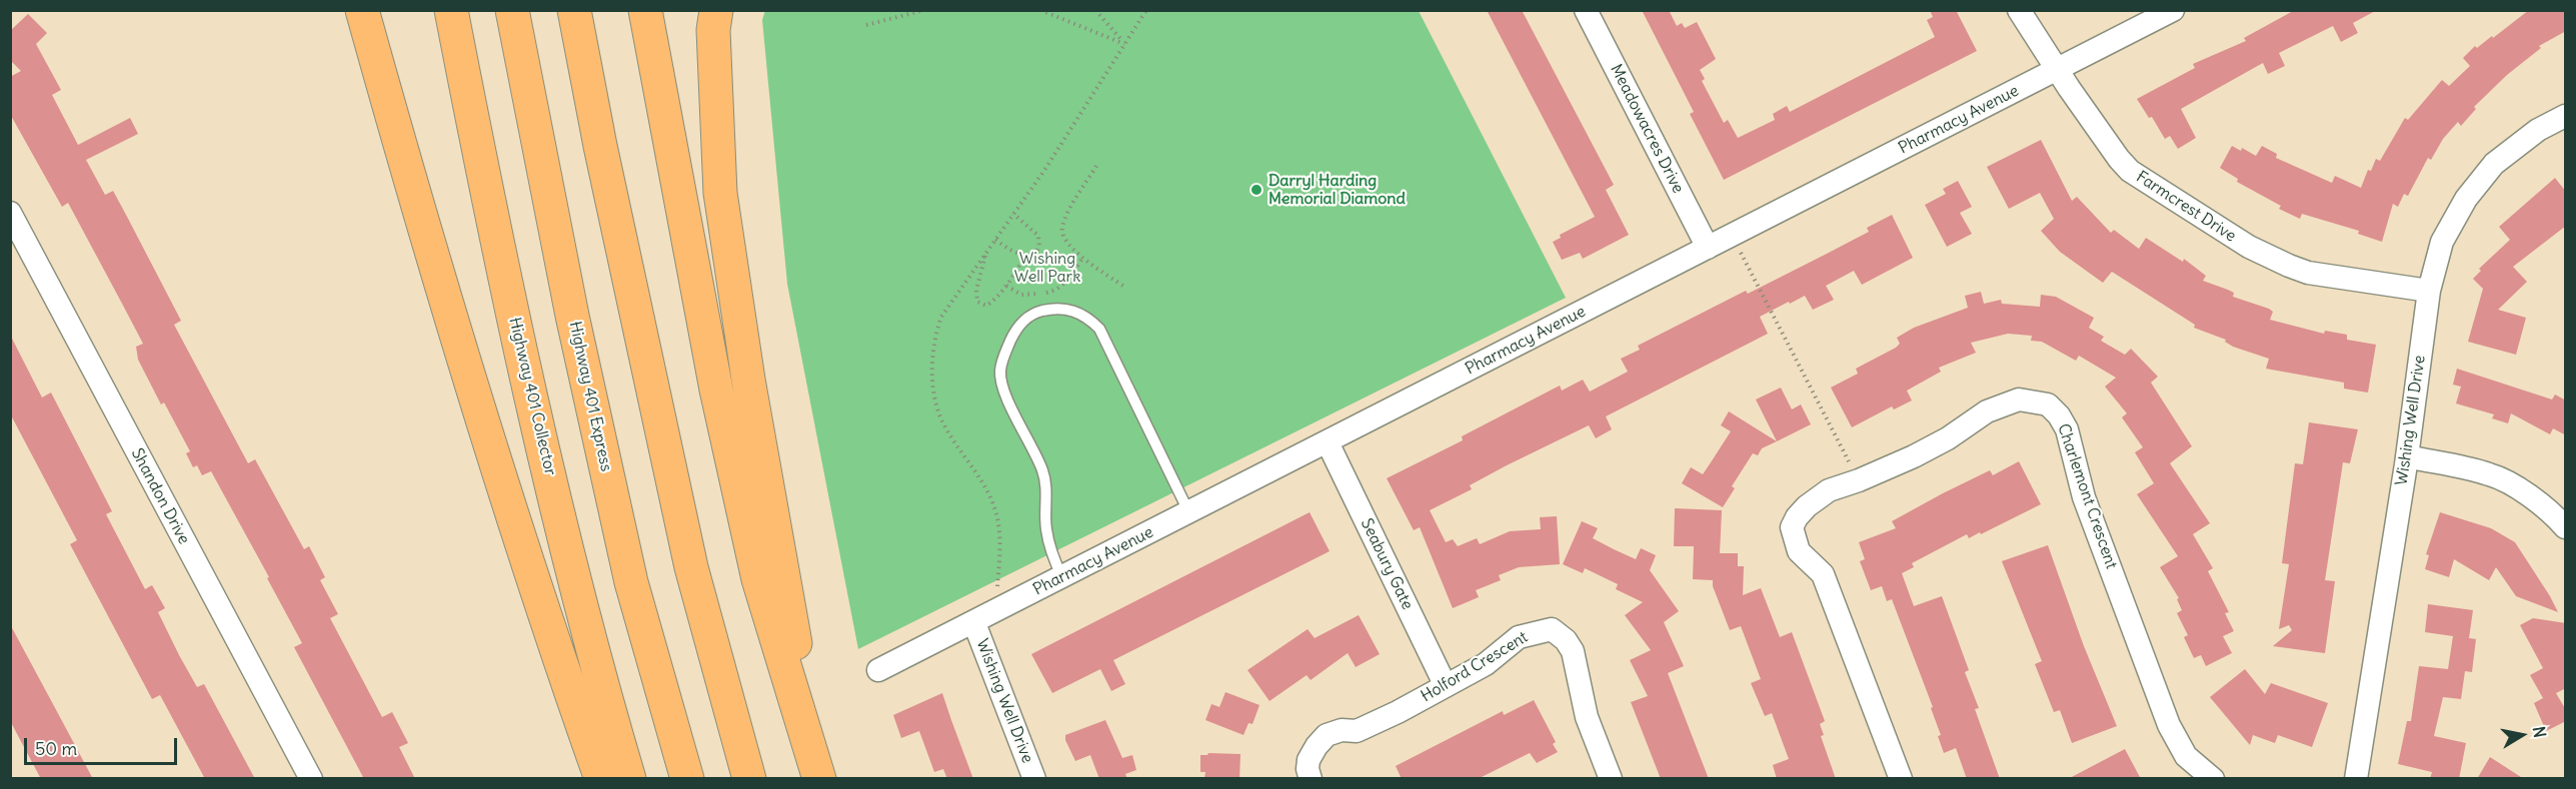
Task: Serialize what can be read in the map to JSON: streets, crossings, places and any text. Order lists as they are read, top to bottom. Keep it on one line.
{"streets":{"highway":["Highway 401 Collector","Highway 401 Express"],"street":["Pharmacy Avenue","Meadowacres Drive","Farmcrest Drive","Wishing Well Drive","Shandon Drive","Charlemont Crescent","Seabury Gate","Holford Crescent"]},"crossings":[["Pharmacy Avenue","Meadowacres Drive"],["Pharmacy Avenue","Farmcrest Drive"],["Pharmacy Avenue","Wishing Well Drive"],["Pharmacy Avenue","Seabury Gate"],["Farmcrest Drive","Wishing Well Drive"],["Seabury Gate","Holford Crescent"]],"parks":["Wishing Well Park"],"places":["Darryl Harding Memorial Diamond"],"scale_bar":"50 m","north":"right"}
